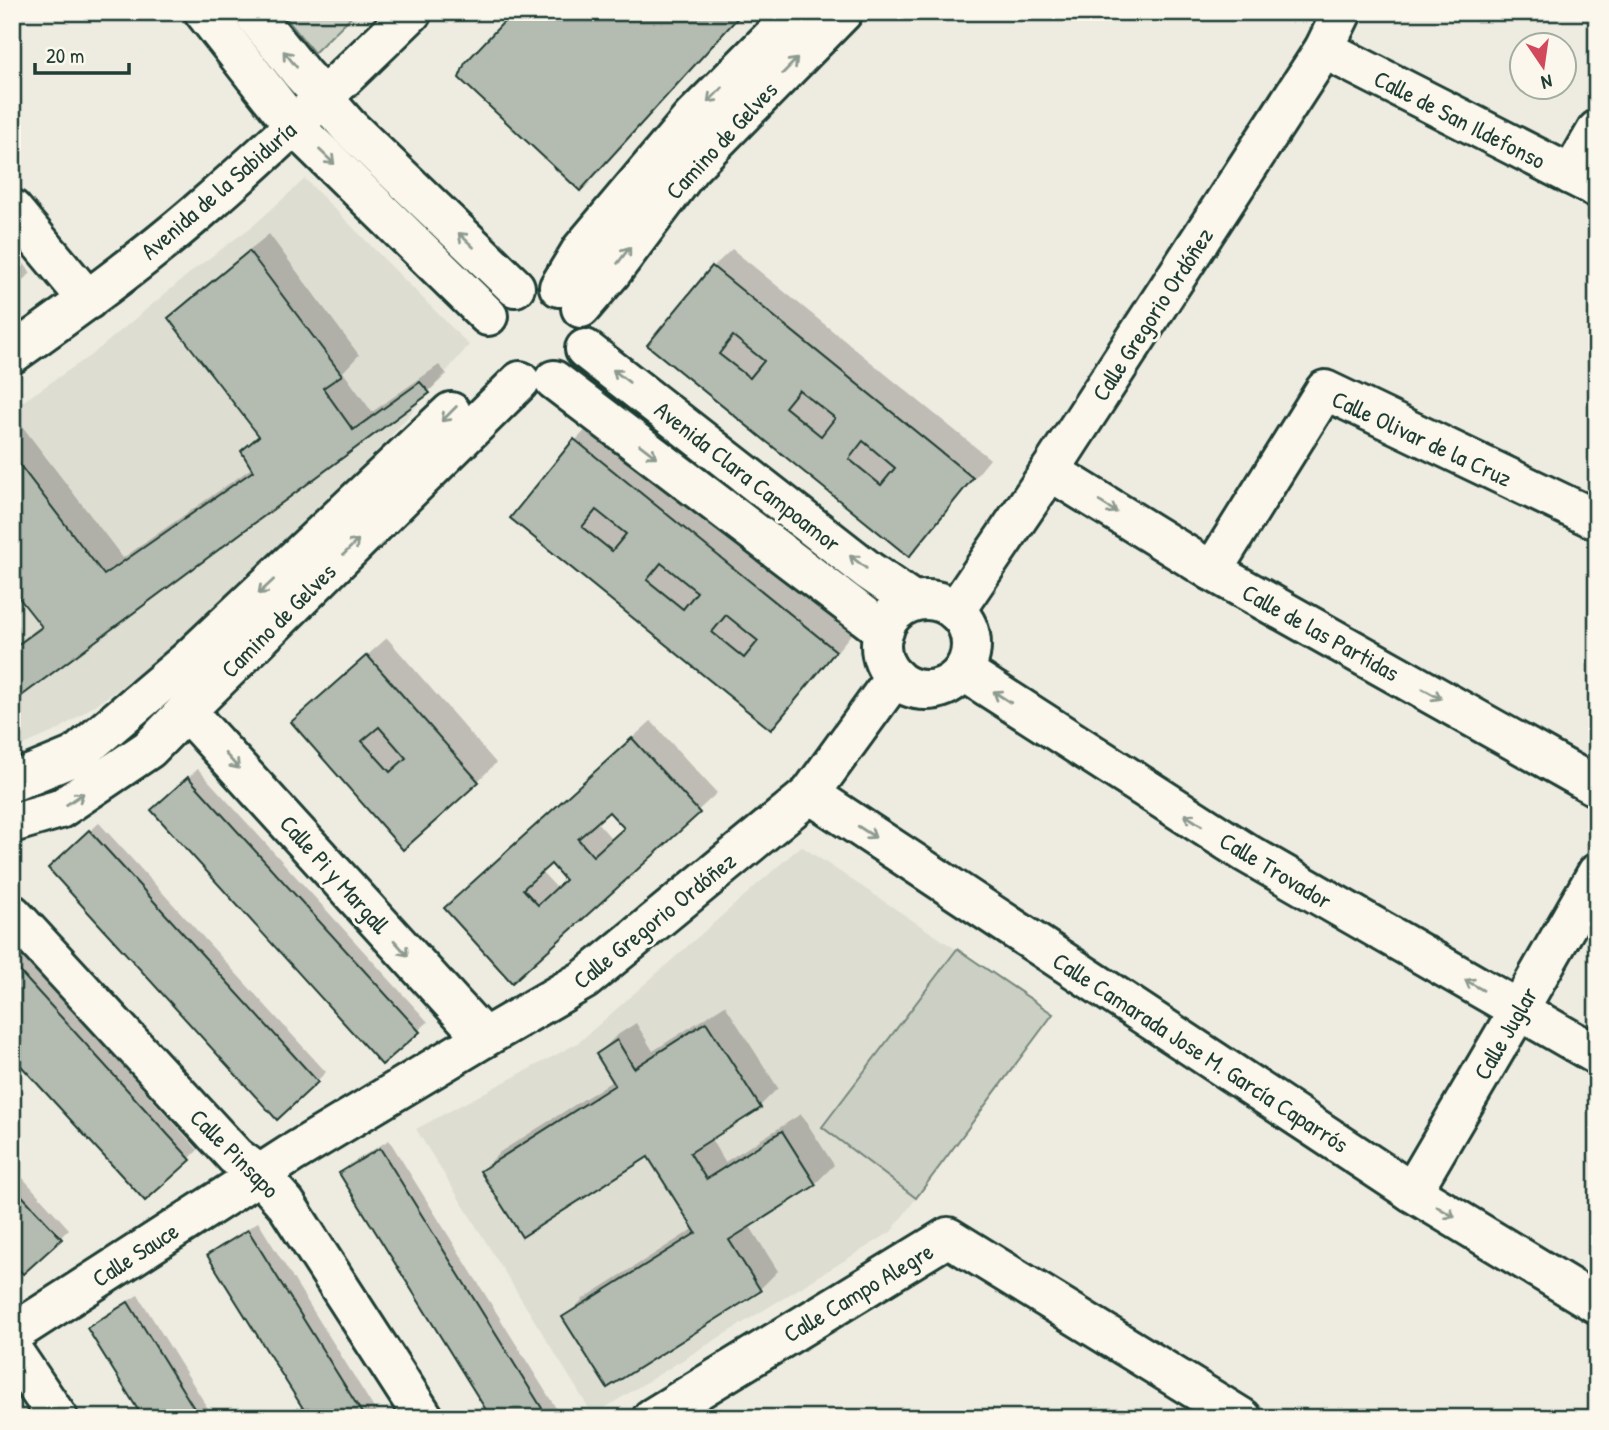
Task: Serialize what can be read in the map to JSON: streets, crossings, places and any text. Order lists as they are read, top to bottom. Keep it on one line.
{"streets":{"street":["Calle de San Ildefonso","Camino de Gelves","Avenida de la Sabiduría","Calle Gregorio Ordóñez","Calle Olivar de la Cruz","Avenida Clara Campoamor","Calle de las Partidas","Calle Trovador","Calle Pi y Margall","Calle Juglar","Calle Camarada Jose M. García Caparrós","Calle Pinsapo","Calle Sauce","Calle Campo Alegre"]},"crossings":[["Calle de San Ildefonso","Calle Gregorio Ordóñez"],["Camino de Gelves","Avenida Clara Campoamor"],["Camino de Gelves","Calle Pi y Margall"],["Calle Gregorio Ordóñez","Avenida Clara Campoamor"],["Calle Gregorio Ordóñez","Calle de las Partidas"],["Calle Gregorio Ordóñez","Calle Trovador"],["Calle Gregorio Ordóñez","Calle Pi y Margall"],["Calle Gregorio Ordóñez","Calle Camarada Jose M. García Caparrós"],["Calle Gregorio Ordóñez","Calle Pinsapo"],["Calle Gregorio Ordóñez","Calle Sauce"],["Calle Olivar de la Cruz","Calle de las Partidas"],["Avenida Clara Campoamor","Calle Trovador"],["Calle Trovador","Calle Juglar"],["Calle Juglar","Calle Camarada Jose M. García Caparrós"],["Calle Pinsapo","Calle Sauce"]],"one_way":["Calle de las Partidas","Calle Trovador","Calle Pi y Margall","Calle Camarada Jose M. García Caparrós"],"scale_bar":"20 m","north":"bottom"}
